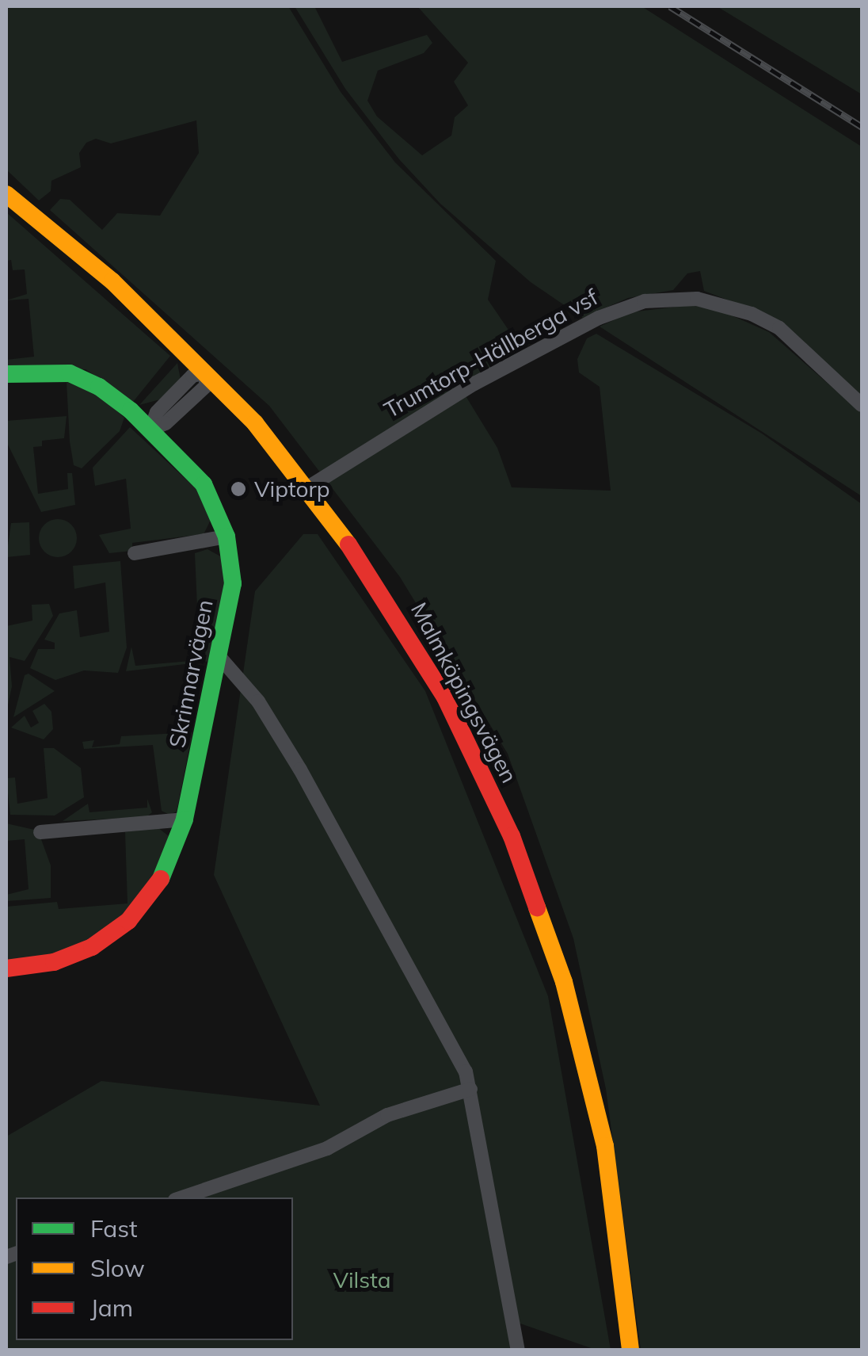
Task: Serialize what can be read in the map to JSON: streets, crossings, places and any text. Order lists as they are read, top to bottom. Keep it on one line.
{"streets":{"main road":["Skrinnarvägen","Malmköpingsvägen"],"street":["Trumtorp-Hällberga vsf"]},"crossings":[["Trumtorp-Hällberga vsf","Malmköpingsvägen"]],"parks":["Vilsta"],"places":["Viptorp"],"legend":["Fast","Slow","Jam"]}
